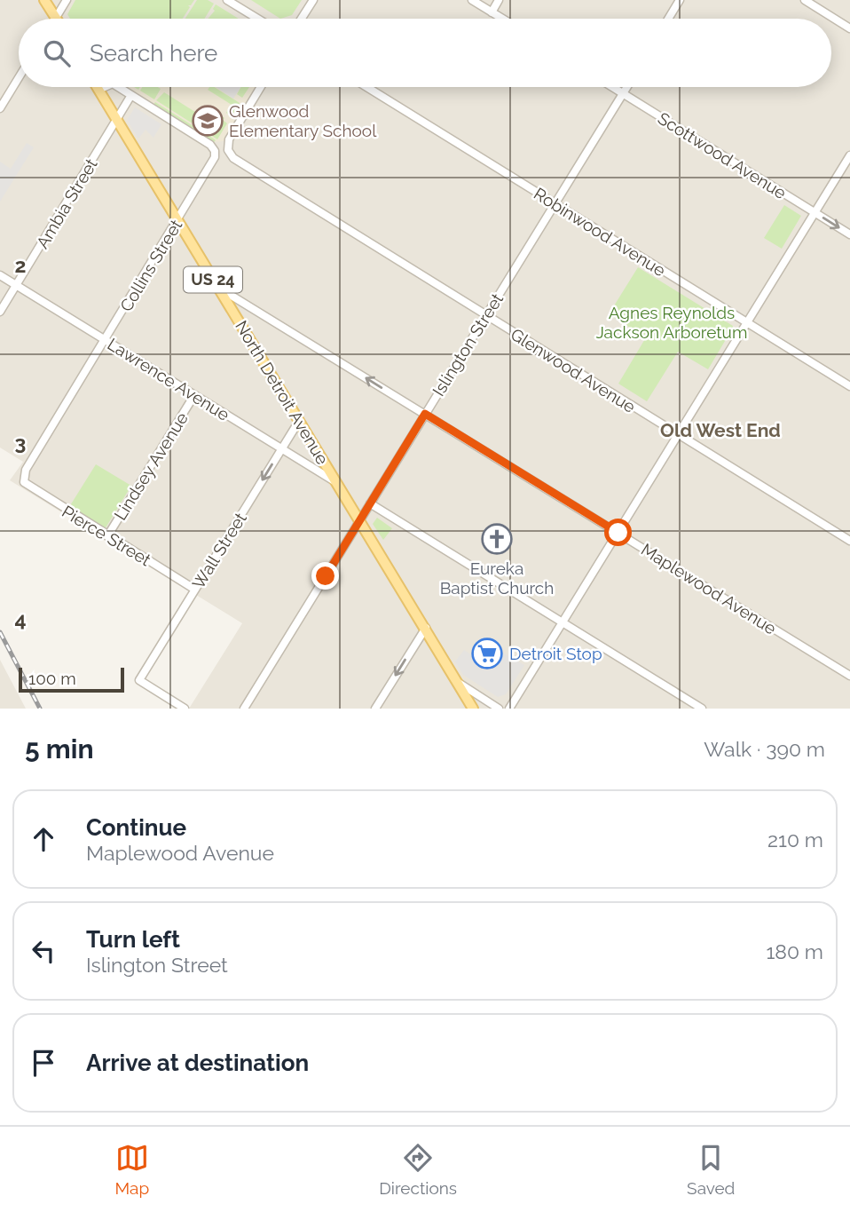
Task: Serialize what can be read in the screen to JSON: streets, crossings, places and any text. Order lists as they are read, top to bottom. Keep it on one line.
{"streets":{"main road":["US 24","North Detroit Avenue"],"street":["Scottwood Avenue","Ambia Street","Robinwood Avenue","Collins Street","Islington Street","Glenwood Avenue","Lawrence Avenue","Lindsey Avenue","Pierce Street","Wall Street","Maplewood Avenue"]},"crossings":[["Scottwood Avenue","Islington Street"],["Ambia Street","Collins Street"],["Ambia Street","Lawrence Avenue"],["Ambia Street","North Detroit Avenue"],["Robinwood Avenue","Islington Street"],["Collins Street","Lawrence Avenue"],["Collins Street","North Detroit Avenue"],["Collins Street","Pierce Street"],["Islington Street","Glenwood Avenue"],["Islington Street","North Detroit Avenue"],["Islington Street","Maplewood Avenue"],["Lawrence Avenue","North Detroit Avenue"],["Lawrence Avenue","Lindsey Avenue"],["Lawrence Avenue","Wall Street"],["North Detroit Avenue","Wall Street"],["North Detroit Avenue","Maplewood Avenue"],["Lindsey Avenue","Pierce Street"],["Pierce Street","Wall Street"]],"one_way":["Wall Street"],"districts":["Old West End"],"parks":["Agnes Reynolds Jackson Arboretum"],"places":{"school or university":["Glenwood Elementary School"],"church":["Eureka Baptist Church"],"supermarket":["Detroit Stop"]},"scale_bar":"100 m","page":{"search":"Search here","scale":"100 m","heading":["5 min","Walk · 390 m"],"list":[["Continue","Maplewood Avenue","210 m"],["Turn left","Islington Street","180 m"],"Arrive at destination"],"nav":["Map","Directions","Saved"]},"grid":{"rows":["2","3","4"]}}
